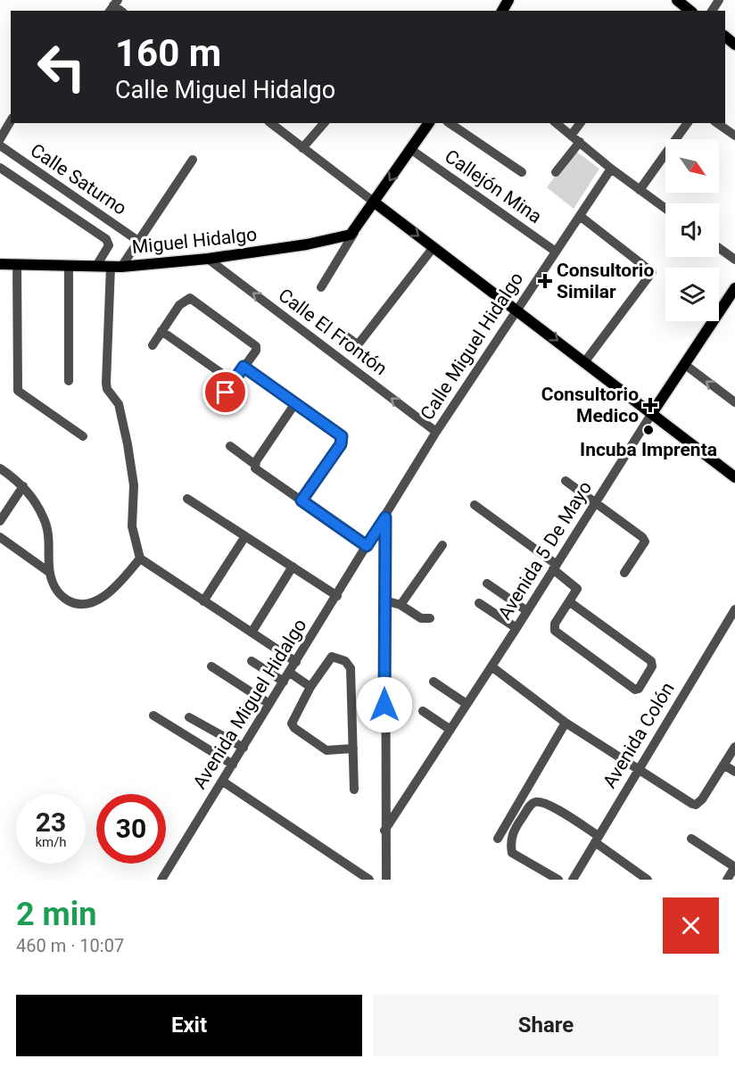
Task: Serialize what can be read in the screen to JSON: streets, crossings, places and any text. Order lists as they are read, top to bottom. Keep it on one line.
{"streets":{"main road":["Miguel Hidalgo","Avenida 5 De Mayo"],"street":["Calle Saturno","Callejón Mina","Calle El Frontón","Calle Miguel Hidalgo","Avenida Miguel Hidalgo","Avenida Colón"]},"crossings":[["Callejón Mina","Calle Miguel Hidalgo"],["Miguel Hidalgo","Calle El Frontón"],["Calle El Frontón","Calle Miguel Hidalgo"],["Calle Miguel Hidalgo","Avenida Miguel Hidalgo"]],"places":{"health":["Consultorio Similar","Consultorio Medico"],"other":["Incuba Imprenta"]},"north":"bottom right","page":{"turn":["160 m","Calle Miguel Hidalgo"],"speed":"23 km/h","limit":"30","heading":["2 min","460 m · 10:07"],"buttons":["Exit","Share"]}}
